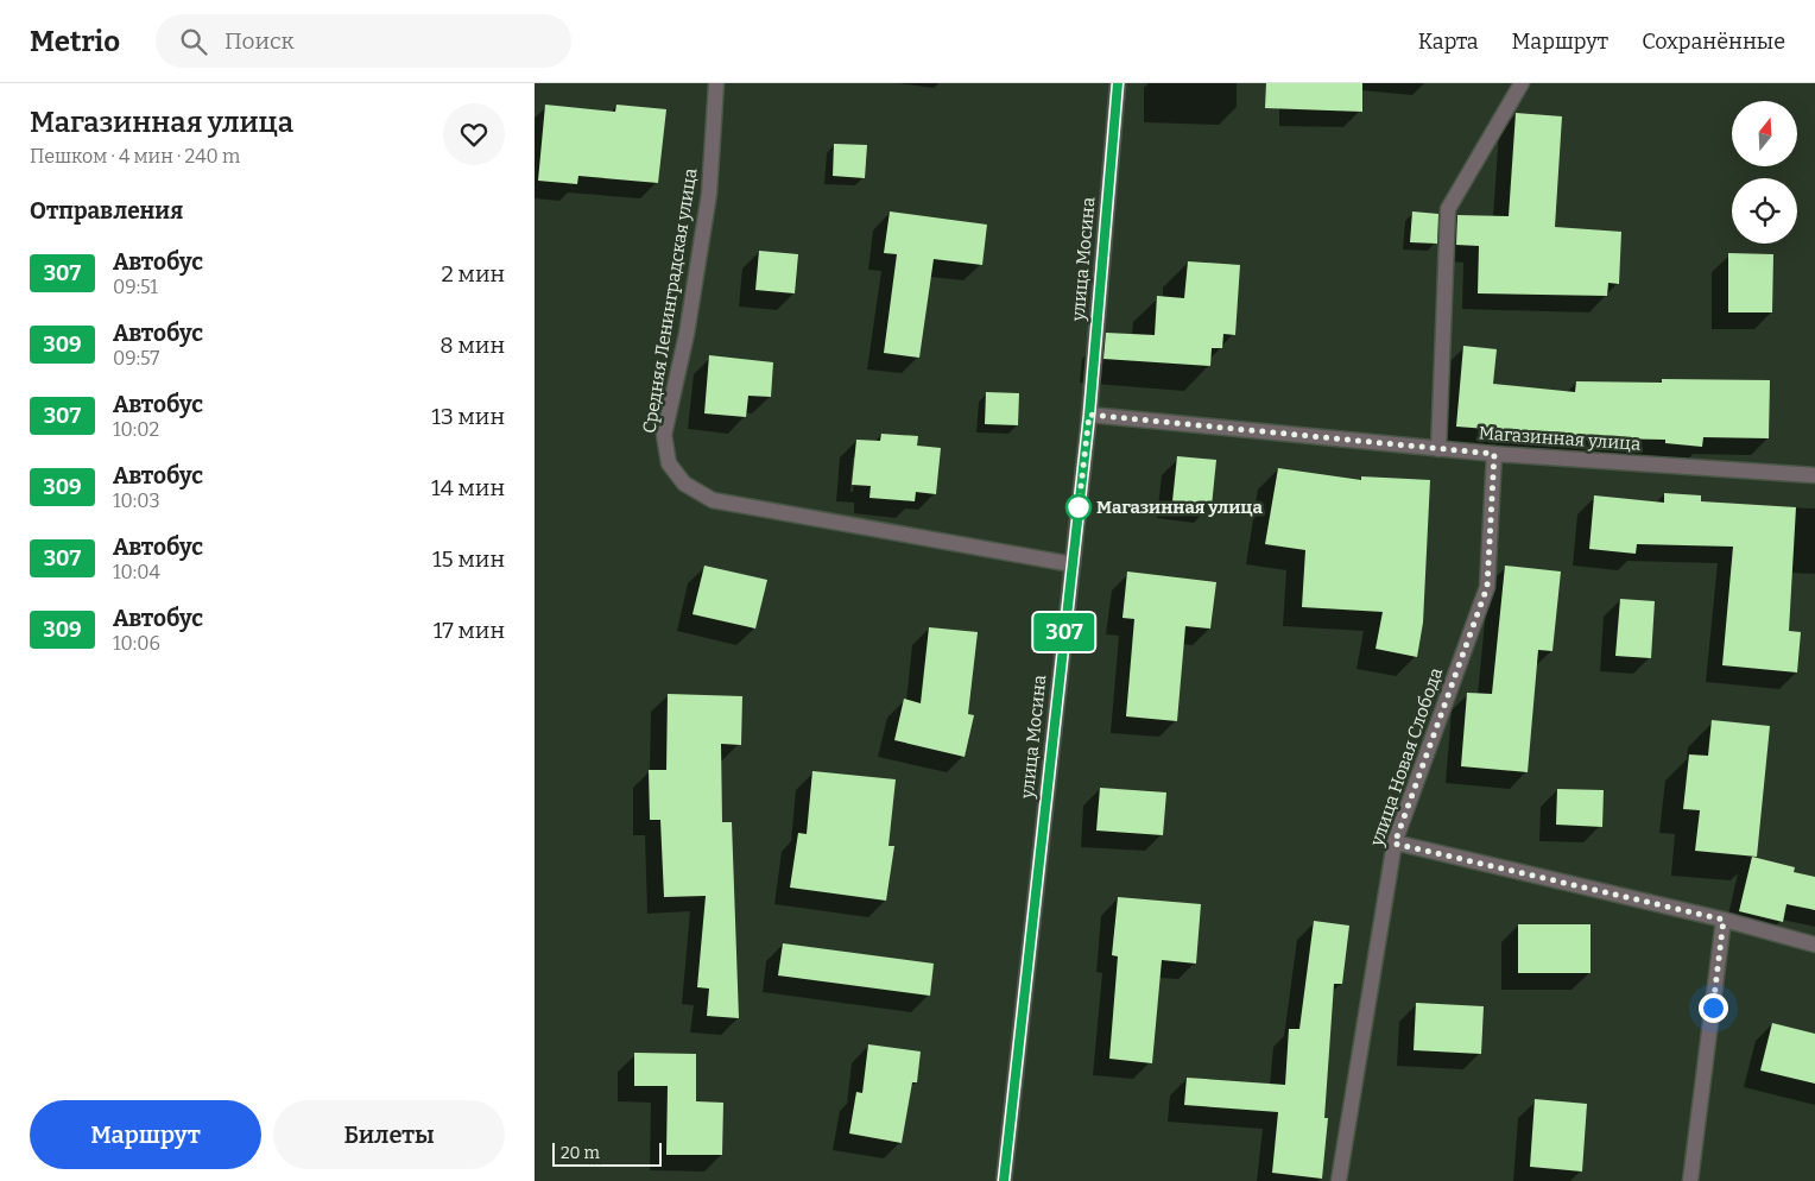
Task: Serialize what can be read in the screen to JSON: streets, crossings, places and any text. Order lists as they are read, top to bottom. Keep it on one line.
{"streets":{"street":["улица Мосина","Средняя Ленинградская улица","Магазинная улица","улица Новая Слобода"]},"crossings":[["улица Мосина","Средняя Ленинградская улица"],["улица Мосина","Магазинная улица"],["Магазинная улица","улица Новая Слобода"]],"places":["Магазинная улица"],"lines":["bus line 307"],"scale_bar":"20 m","north":"top","page":{"header":"Metrio","search":"Поиск","nav":["Карта","Маршрут","Сохранённые"],"heading":[["Магазинная улица","Пешком · 4 мин · 240 m"],"Отправления"],"on_map":"307","list":[{"mark":"307","name":"Автобус","note":"09:51","value":"2 мин"},{"mark":"309","name":"Автобус","note":"09:57","value":"8 мин"},{"mark":"307","name":"Автобус","note":"10:02","value":"13 мин"},{"mark":"309","name":"Автобус","note":"10:03","value":"14 мин"},{"mark":"307","name":"Автобус","note":"10:04","value":"15 мин"},{"mark":"309","name":"Автобус","note":"10:06","value":"17 мин"}],"buttons":["Маршрут","Билеты"],"scale":"20 m"}}
